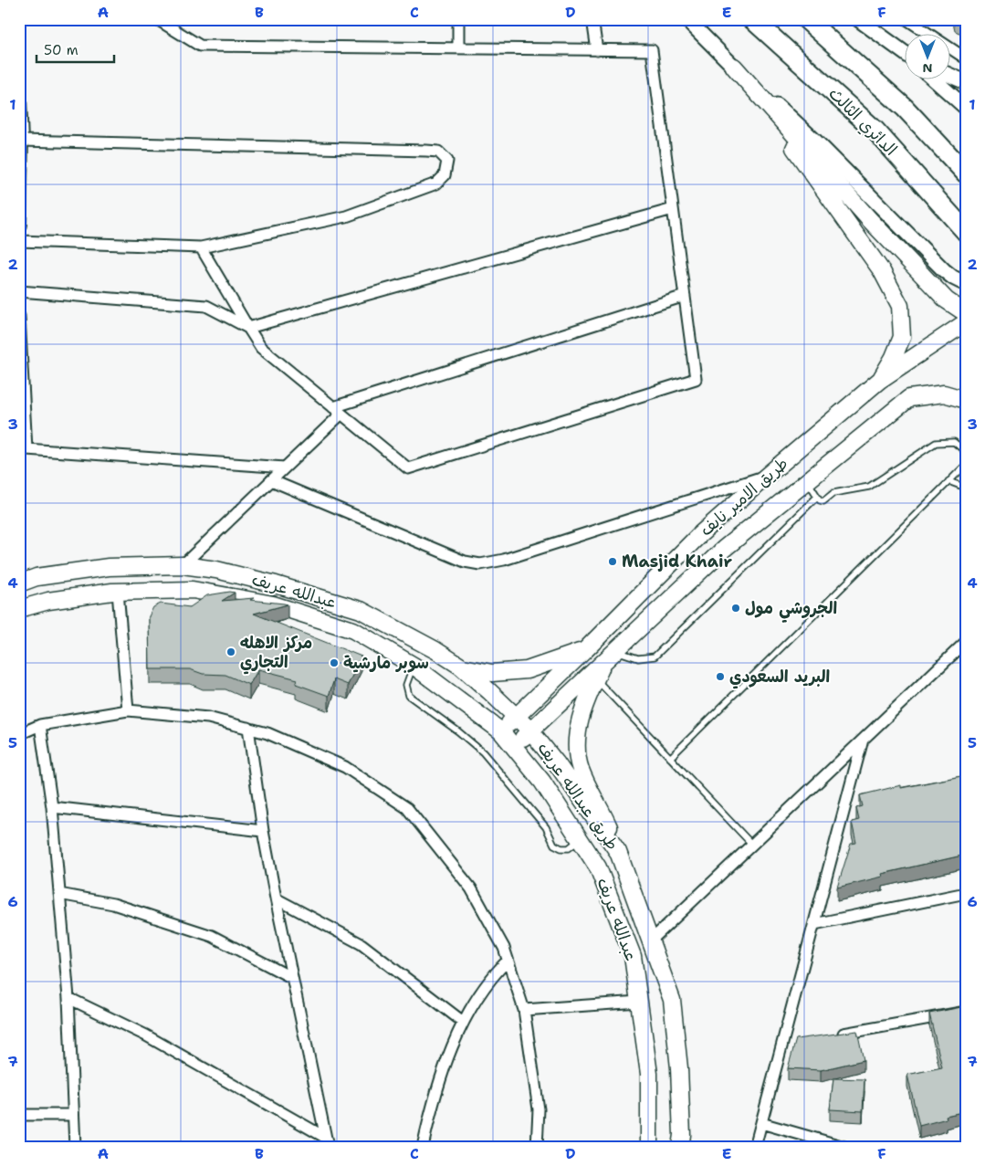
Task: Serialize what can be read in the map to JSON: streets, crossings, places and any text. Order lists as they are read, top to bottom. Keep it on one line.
{"streets":{"highway":["الدائري الثالث"],"main road":["طريق الامير نايف","عبدالله عريف","طريق عبدالله عريف"]},"crossings":[["طريق الامير نايف","عبدالله عريف"],["طريق الامير نايف","طريق عبدالله عريف"],["عبدالله عريف","طريق عبدالله عريف"]],"places":["Masjid Khair","الجروشي مول","مركز الاهله التجاري","سوبر مارشية","البريد السعودي"],"scale_bar":"50 m","north":"bottom","grid":{"columns":["A","B","C","D","E","F"],"rows":["1","2","3","4","5","6","7"]}}
